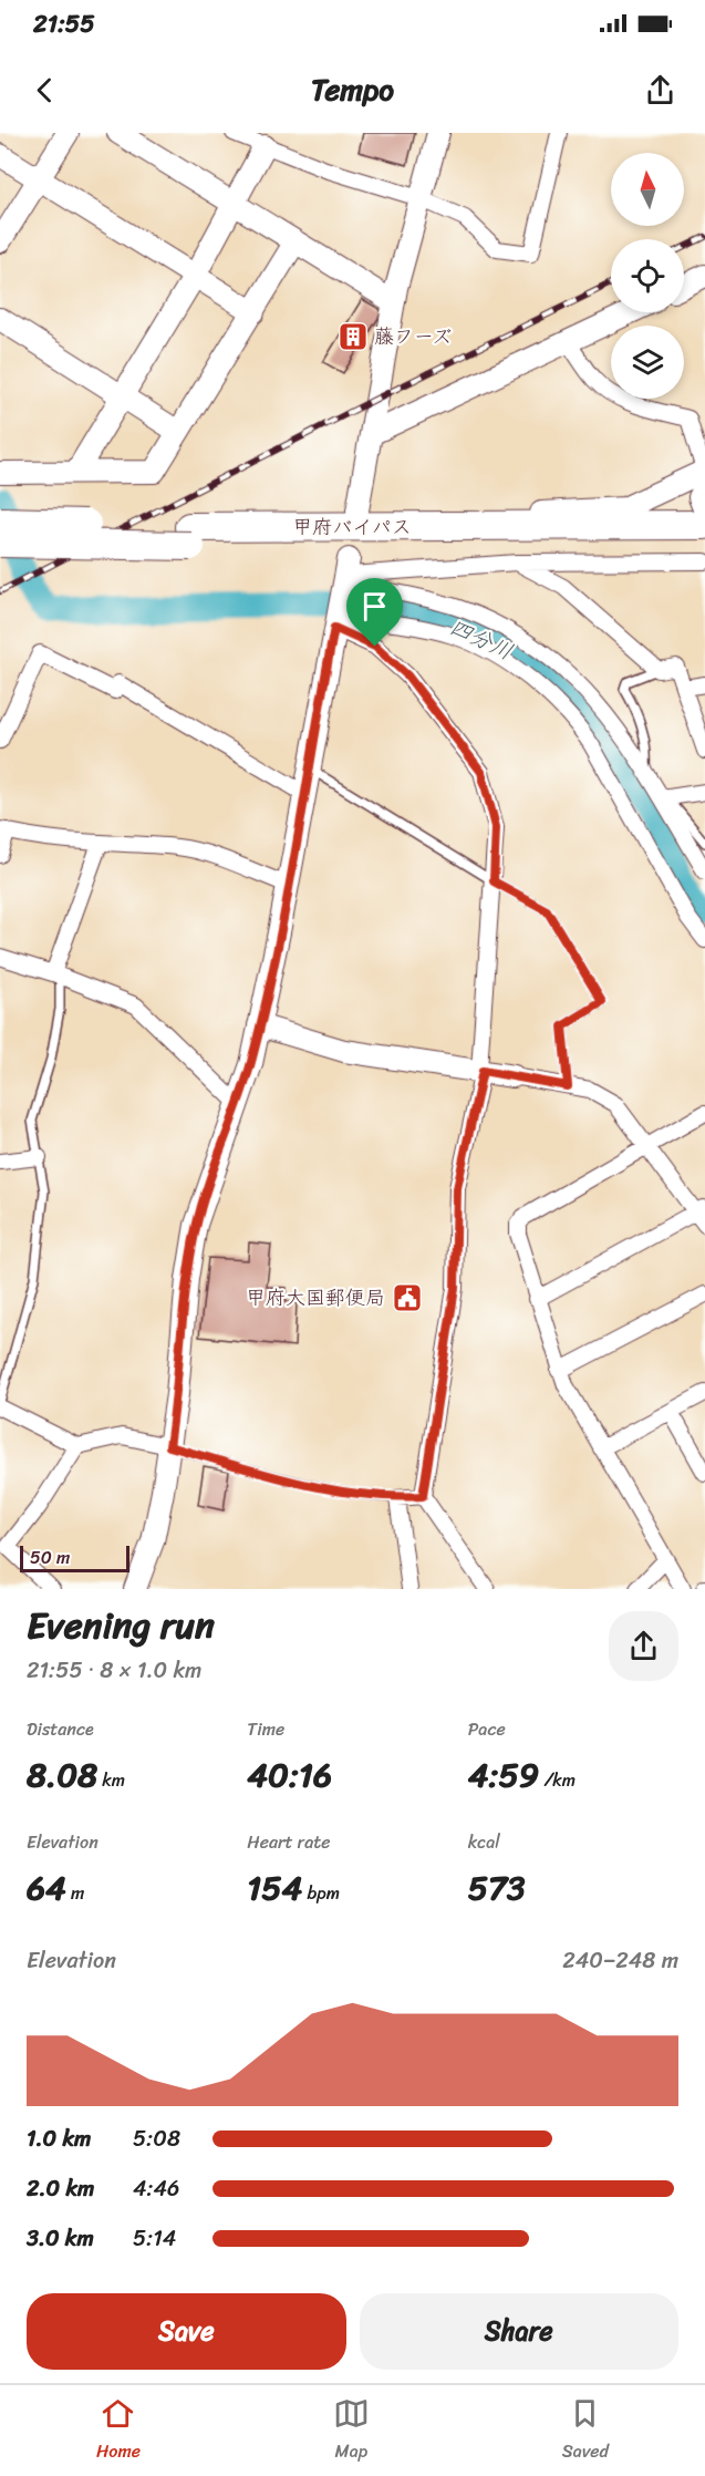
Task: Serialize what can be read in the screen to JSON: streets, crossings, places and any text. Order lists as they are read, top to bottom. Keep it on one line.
{"streets":{"highway":["甲府バイパス"]},"water":["四分川"],"places":{"building":["藤フーズ"],"public building":["甲府大国郵便局"]},"scale_bar":"50 m","north":"top","page":{"status":"21:55","header":"Tempo","scale":"50 m","heading":["Evening run","21:55 · 8 × 1.0 km"],"stats":[["Distance","8.08 km"],["Time","40:16"],["Pace","4:59 /km"],["Elevation","64 m"],["Heart rate","154 bpm"],["kcal","573"]],"chart":["Elevation","240–248 m"],"list":[{"name":"1.0 km","note":"5:08"},{"name":"2.0 km","note":"4:46"},{"name":"3.0 km","note":"5:14"}],"buttons":["Save","Share"],"tabs":["Home","Map","Saved"]}}
